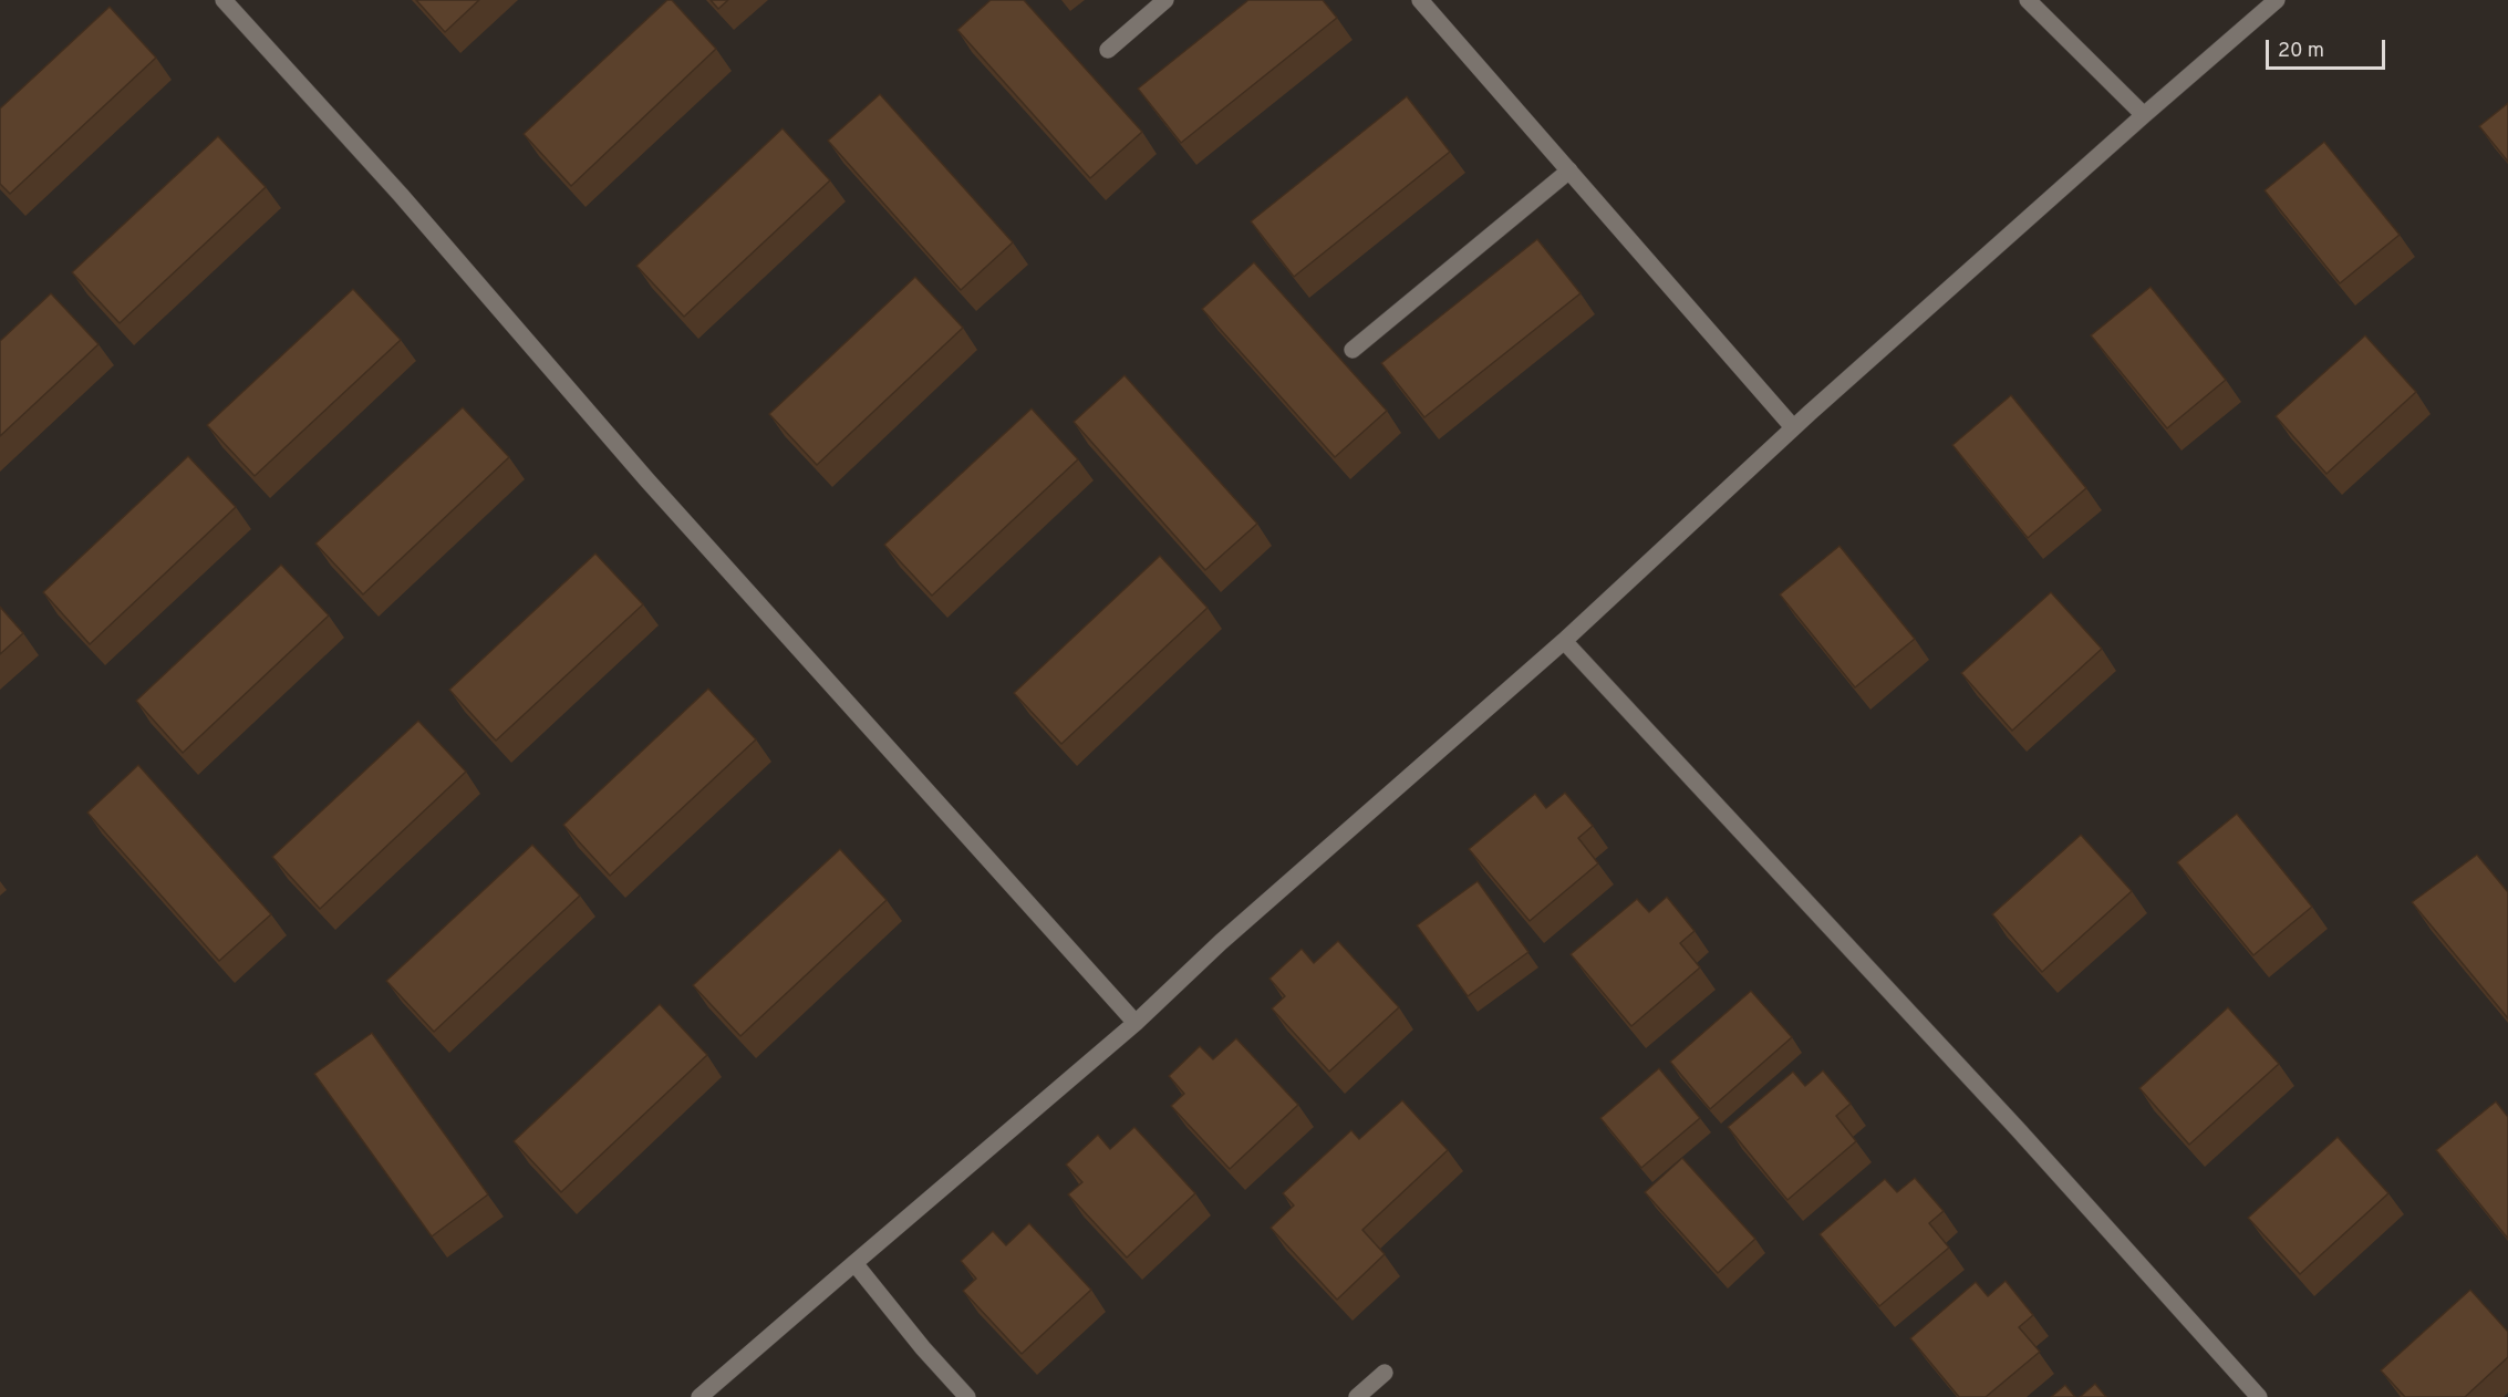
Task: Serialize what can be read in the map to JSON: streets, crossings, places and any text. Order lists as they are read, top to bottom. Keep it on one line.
{"scale_bar":"20 m"}
